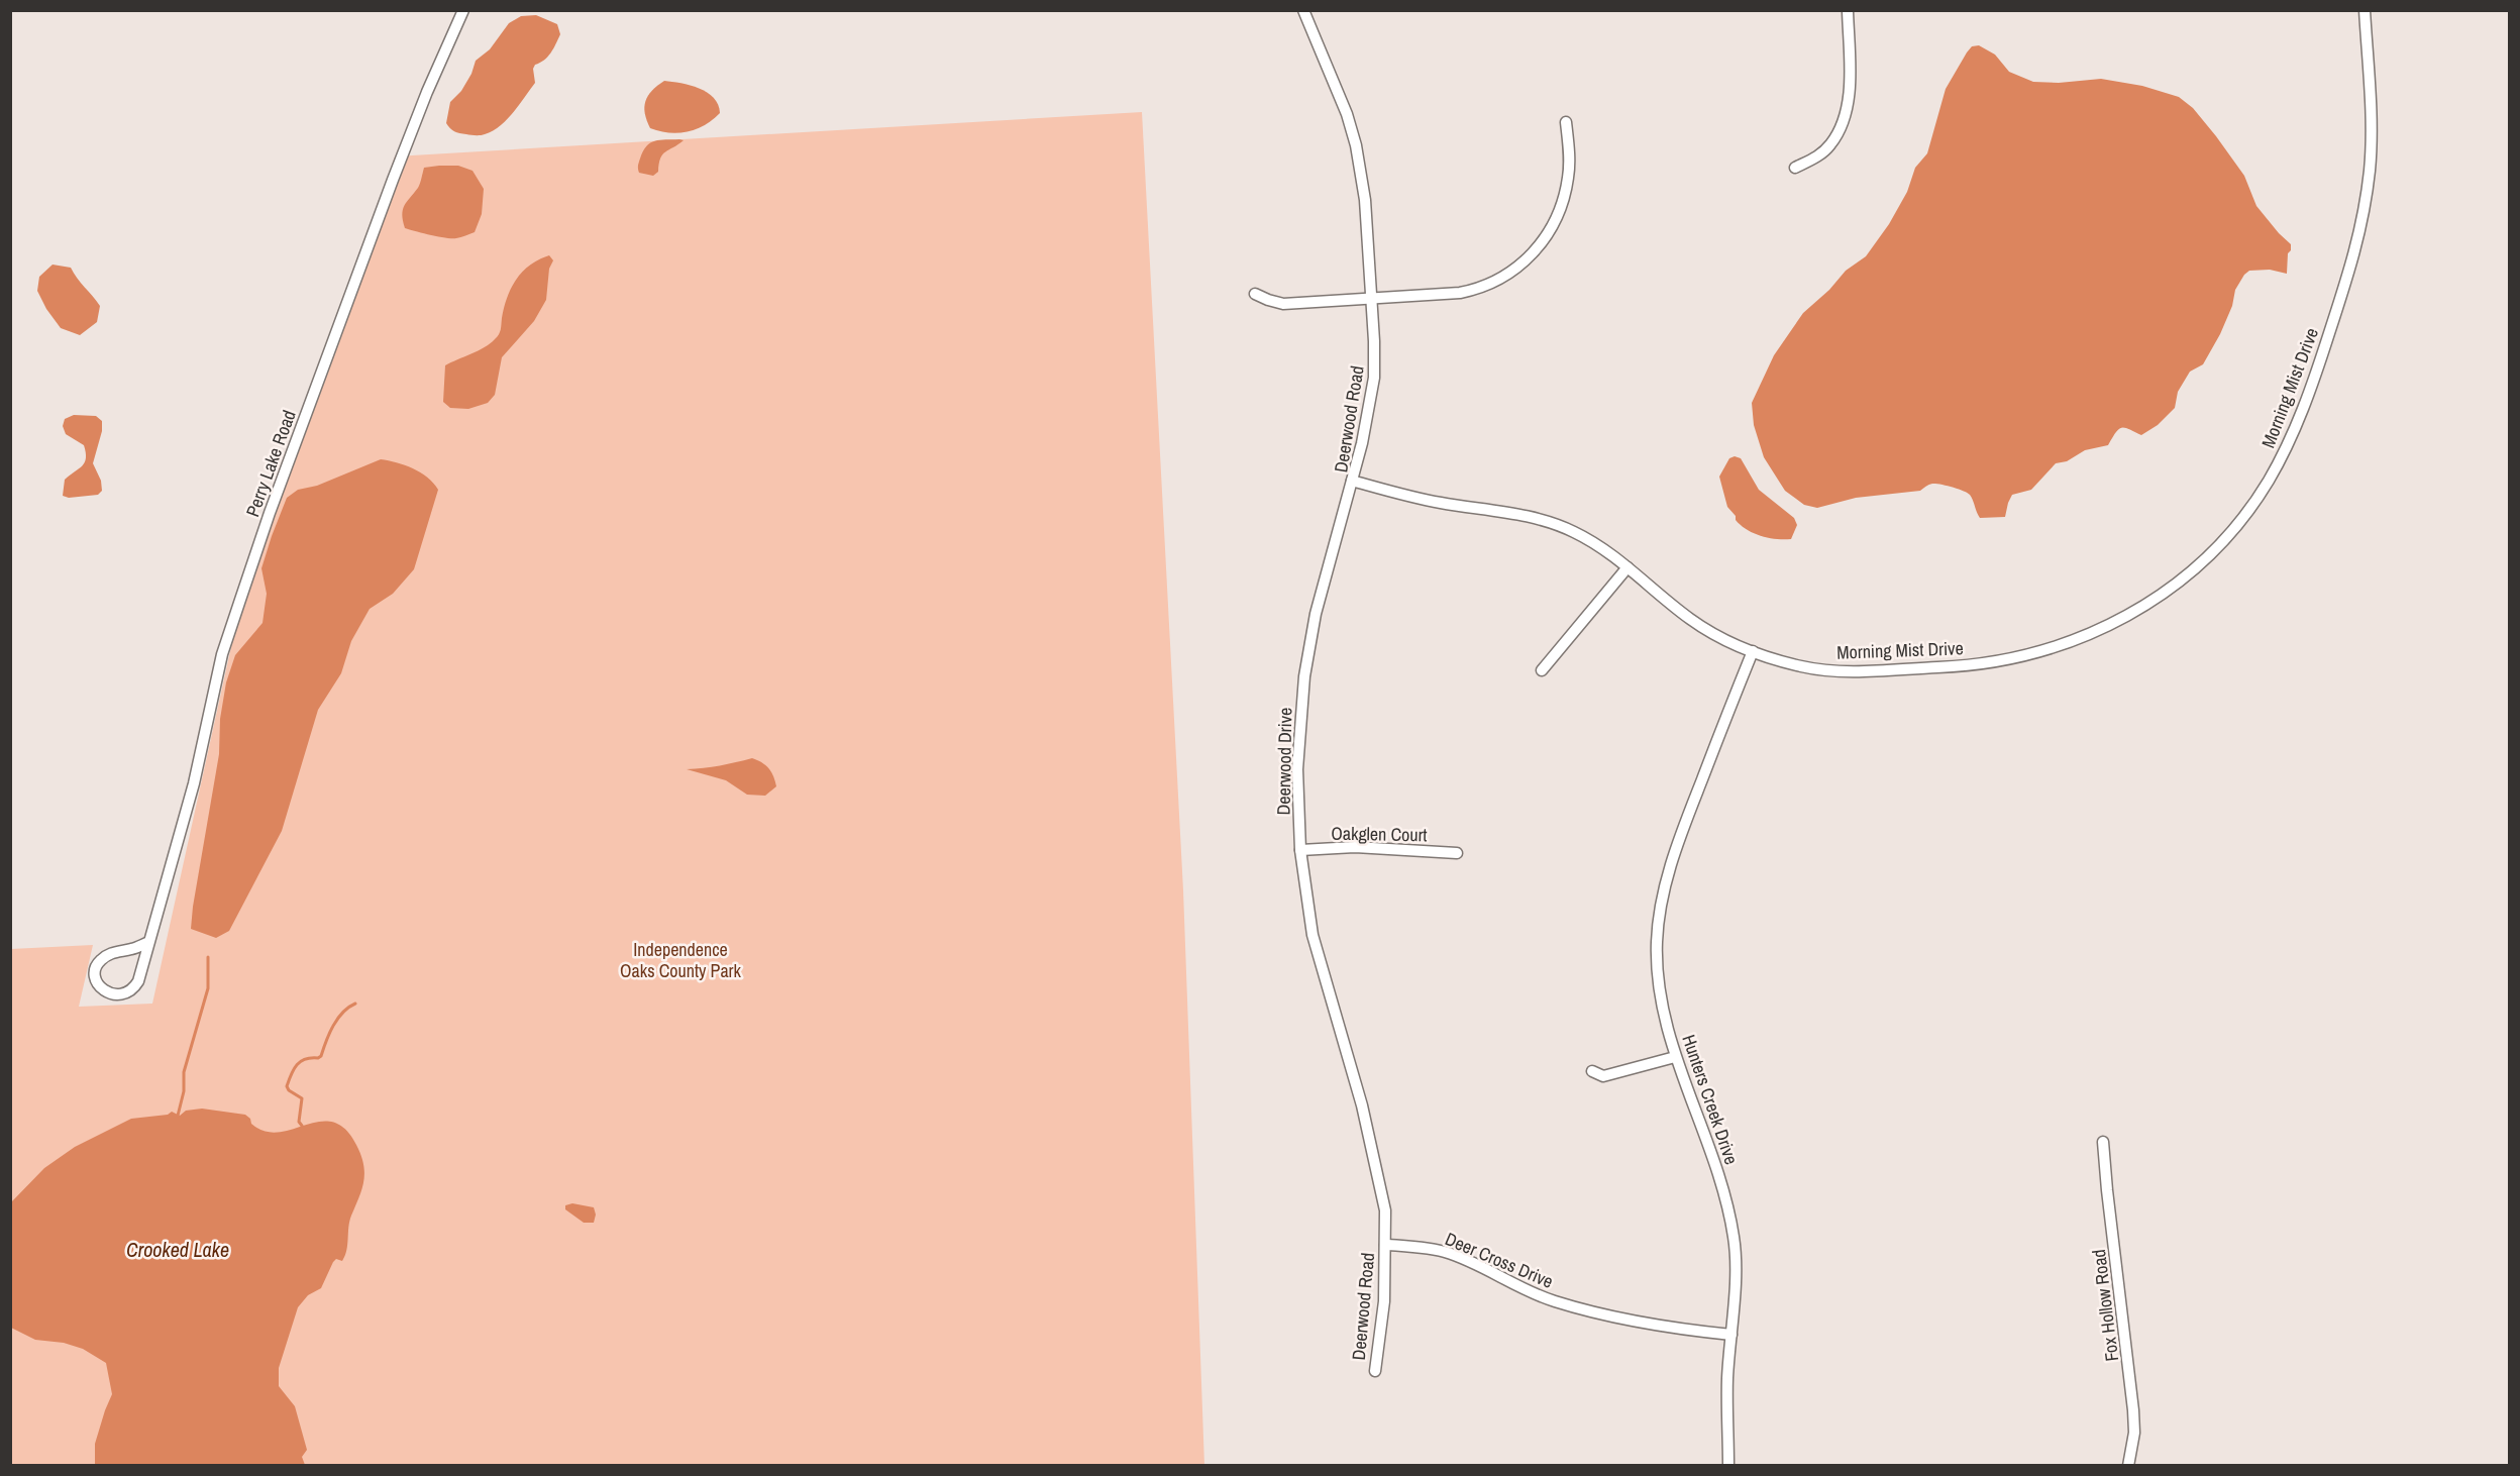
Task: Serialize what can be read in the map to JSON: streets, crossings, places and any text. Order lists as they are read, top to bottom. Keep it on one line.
{"streets":{"street":["Morning Mist Drive","Deerwood Road","Perry Lake Road","Deerwood Drive","Oakglen Court","Hunters Creek Drive","Deer Cross Drive","Fox Hollow Road"]},"crossings":[["Morning Mist Drive","Deerwood Road"],["Morning Mist Drive","Hunters Creek Drive"],["Deerwood Road","Deerwood Drive"],["Deerwood Road","Deer Cross Drive"],["Deerwood Drive","Oakglen Court"],["Deerwood Drive","Deer Cross Drive"],["Hunters Creek Drive","Deer Cross Drive"]],"water":["Crooked Lake"],"parks":["Independence Oaks County Park"]}
